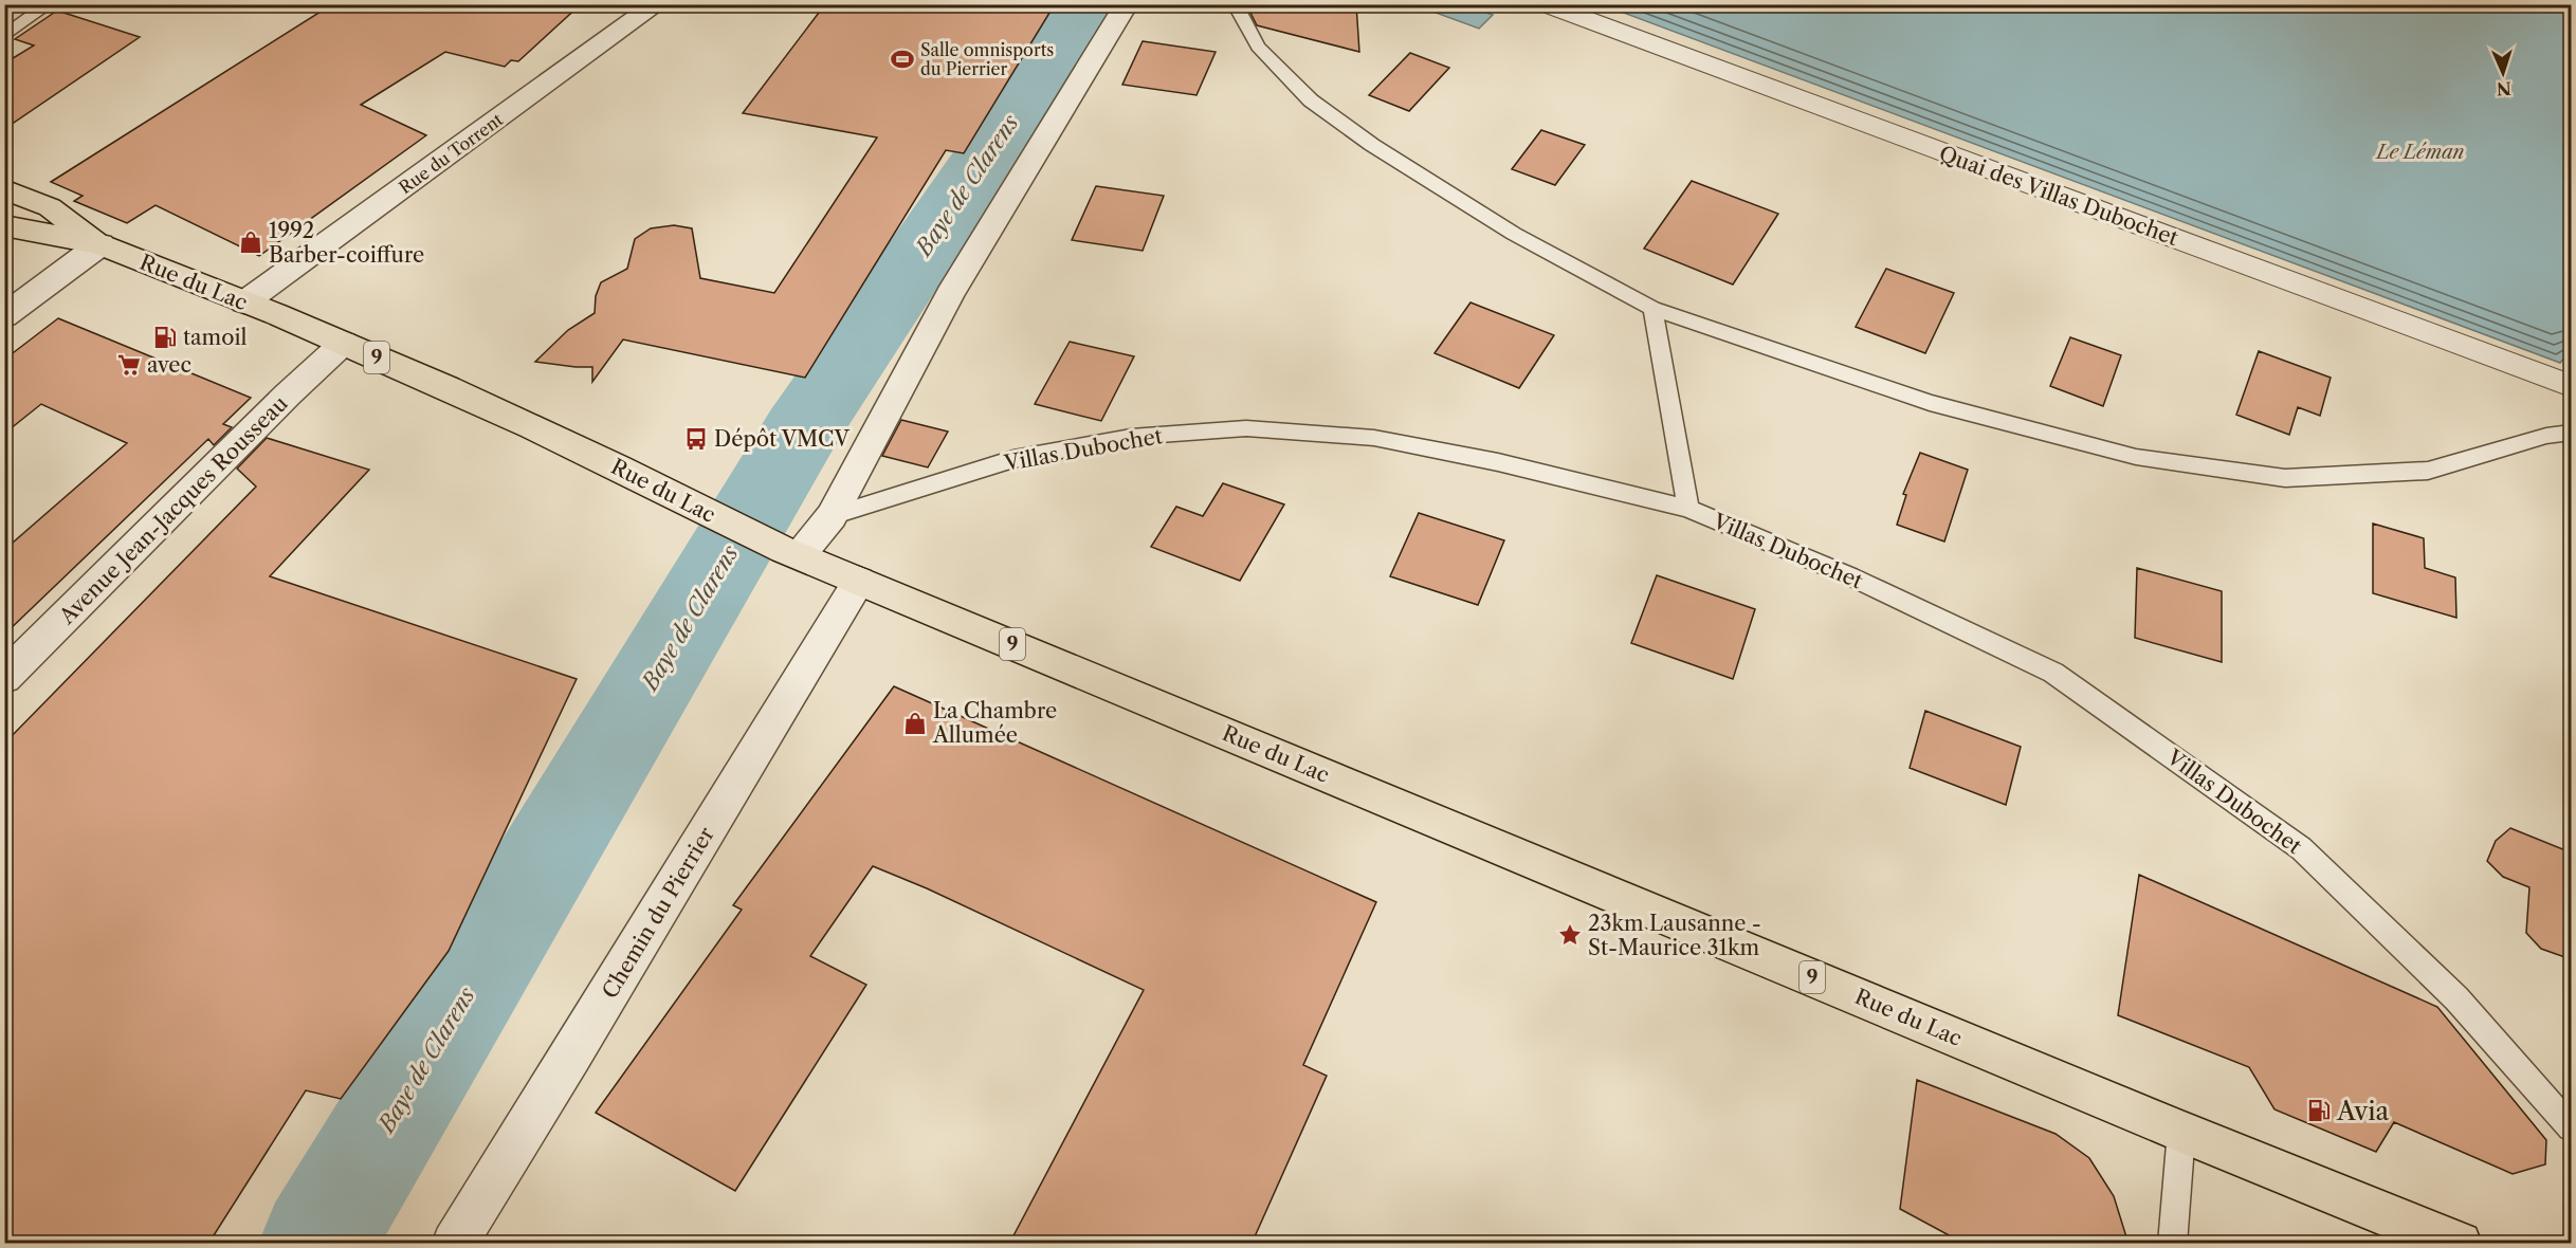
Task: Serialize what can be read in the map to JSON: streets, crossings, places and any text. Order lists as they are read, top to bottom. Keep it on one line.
{"streets":{"main road":["Rue du Lac","9"],"street":["Rue du Torrent","Quai des Villas Dubochet","Avenue Jean-Jacques Rousseau","Chemin du Pierrier"],"lane":["Villas Dubochet"]},"crossings":[["Rue du Torrent","Rue du Lac"],["Rue du Lac","Avenue Jean-Jacques Rousseau"],["Rue du Lac","Chemin du Pierrier"]],"water":["Le Léman","Baye de Clarens"],"places":{"sports":["Salle omnisports du Pierrier"],"shop":["1992 Barber-coiffure","La Chambre Allumée"],"fuel station":["tamoil","Avia"],"supermarket":["avec"],"bus stop":["Dépôt VMCV"],"place":["23km Lausanne - St-Maurice 31km"]},"north":"bottom"}
